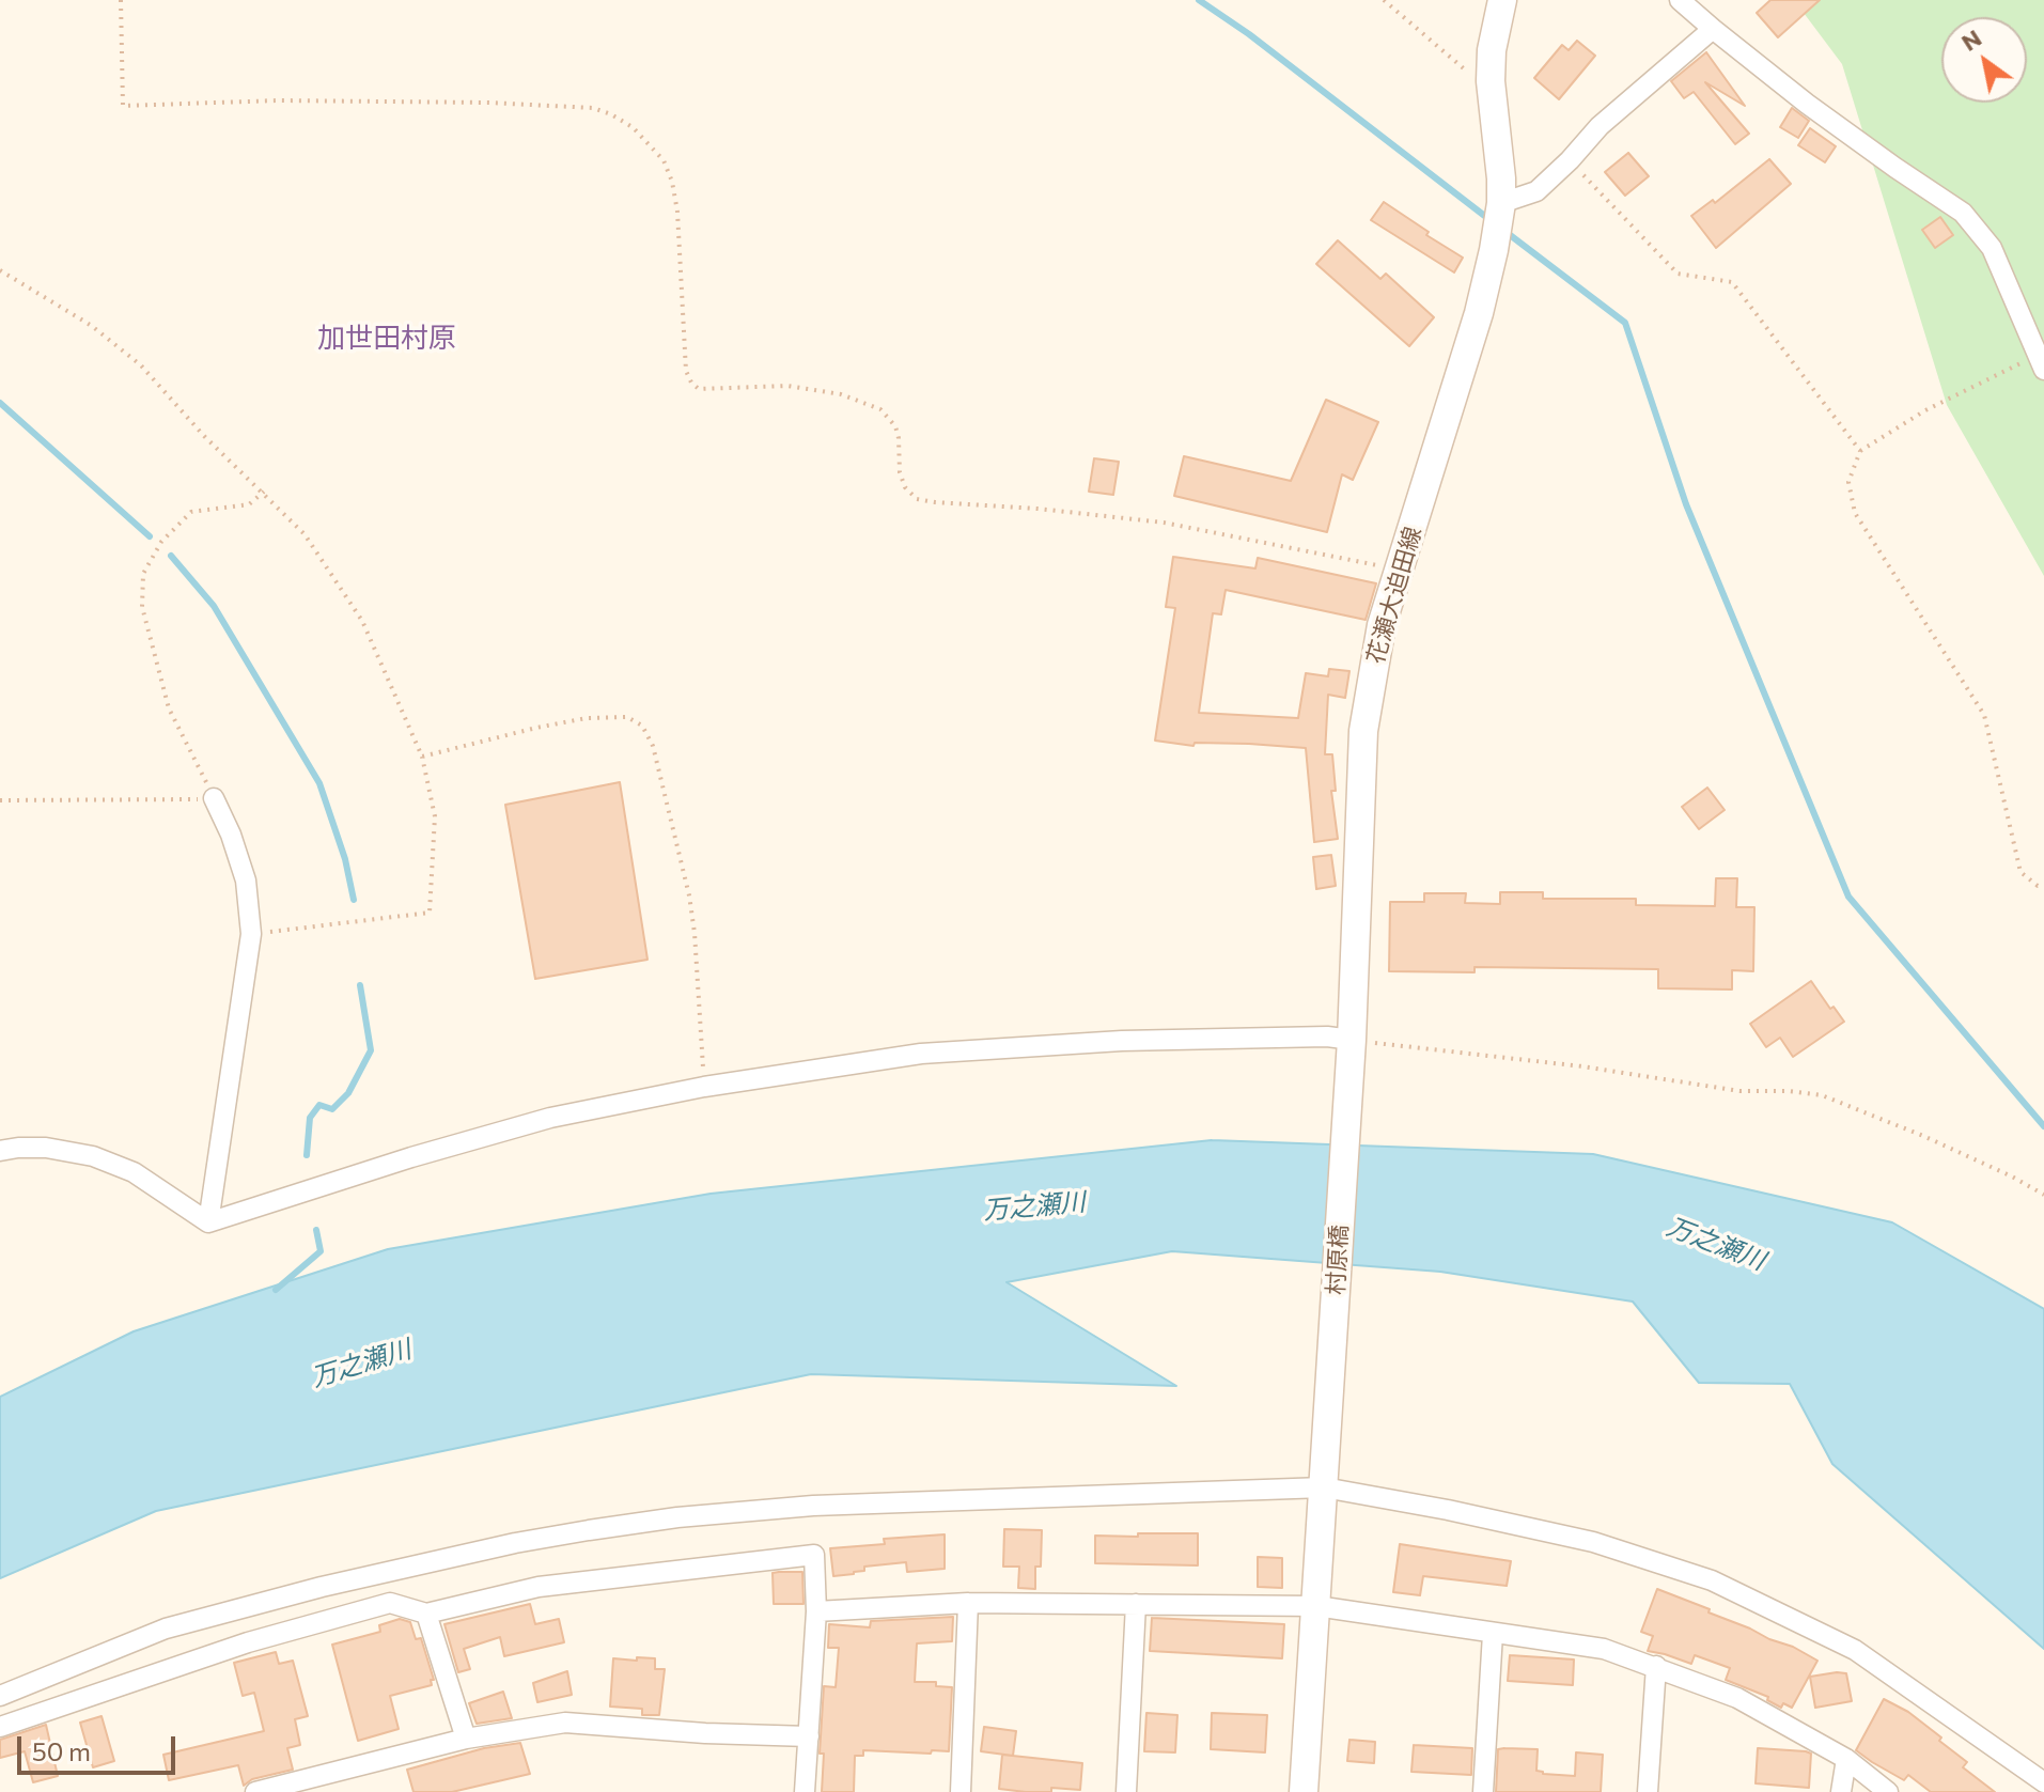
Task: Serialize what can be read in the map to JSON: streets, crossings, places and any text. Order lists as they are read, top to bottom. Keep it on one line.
{"streets":{"street":["花瀬大迫田線","村原橋"]},"crossings":[["花瀬大迫田線","村原橋"]],"districts":["加世田村原"],"water":["万之瀬川"],"scale_bar":"50 m","north":"top left"}
